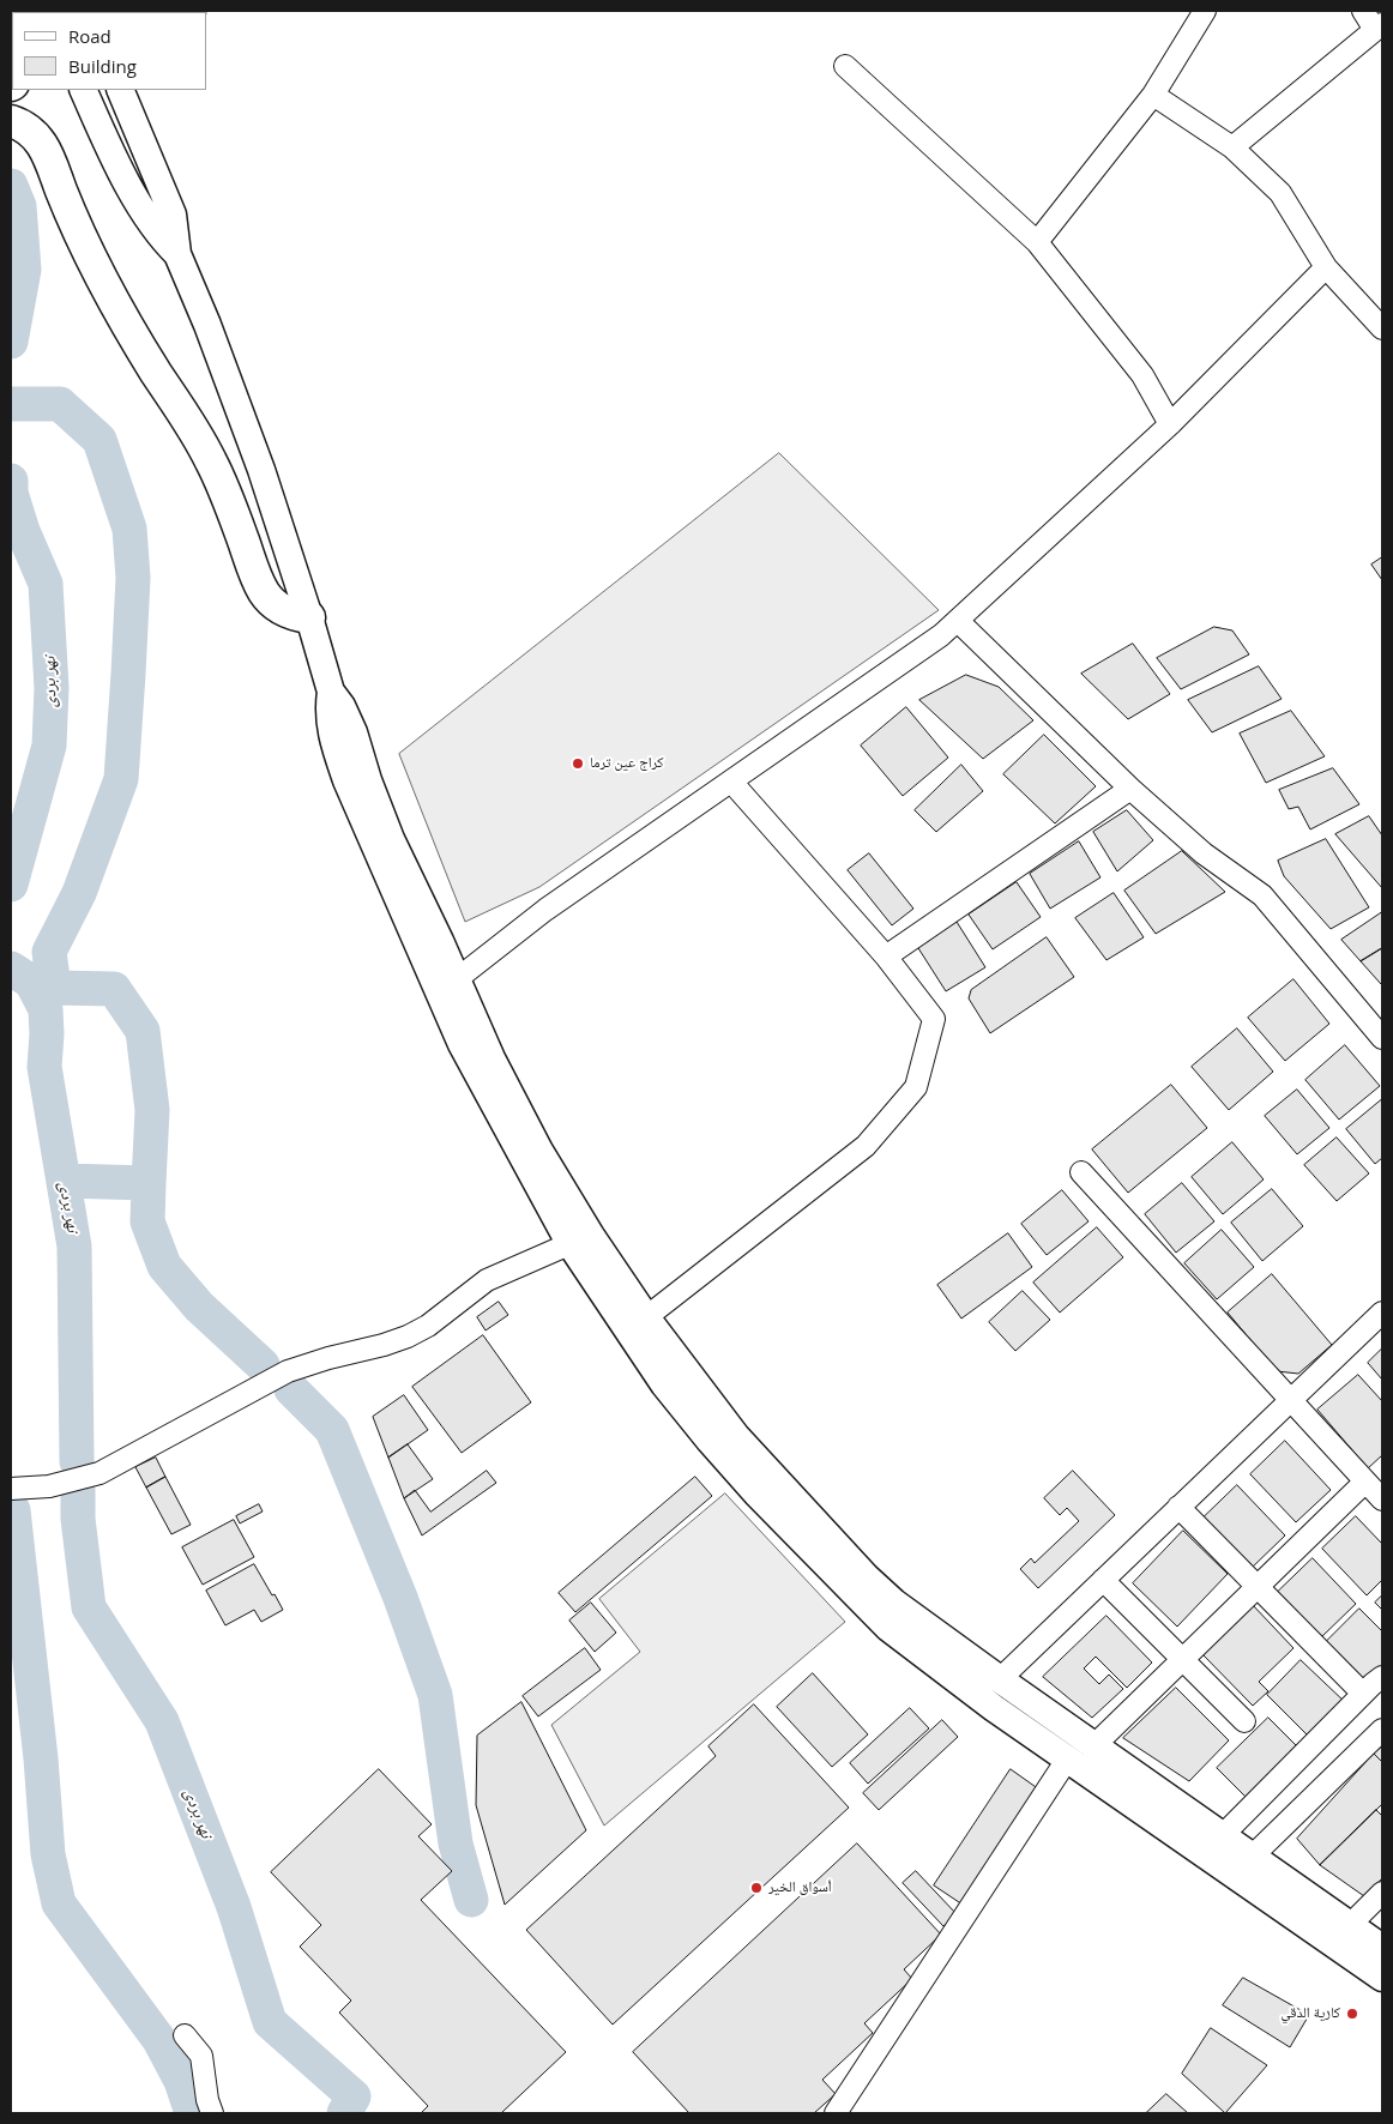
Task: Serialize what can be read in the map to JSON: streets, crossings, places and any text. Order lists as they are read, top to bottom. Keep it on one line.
{"water":["نهر بردى"],"places":["كراج عين ترما","أسواق الخير","كازية الدقي"],"legend":["Road","Building"]}
